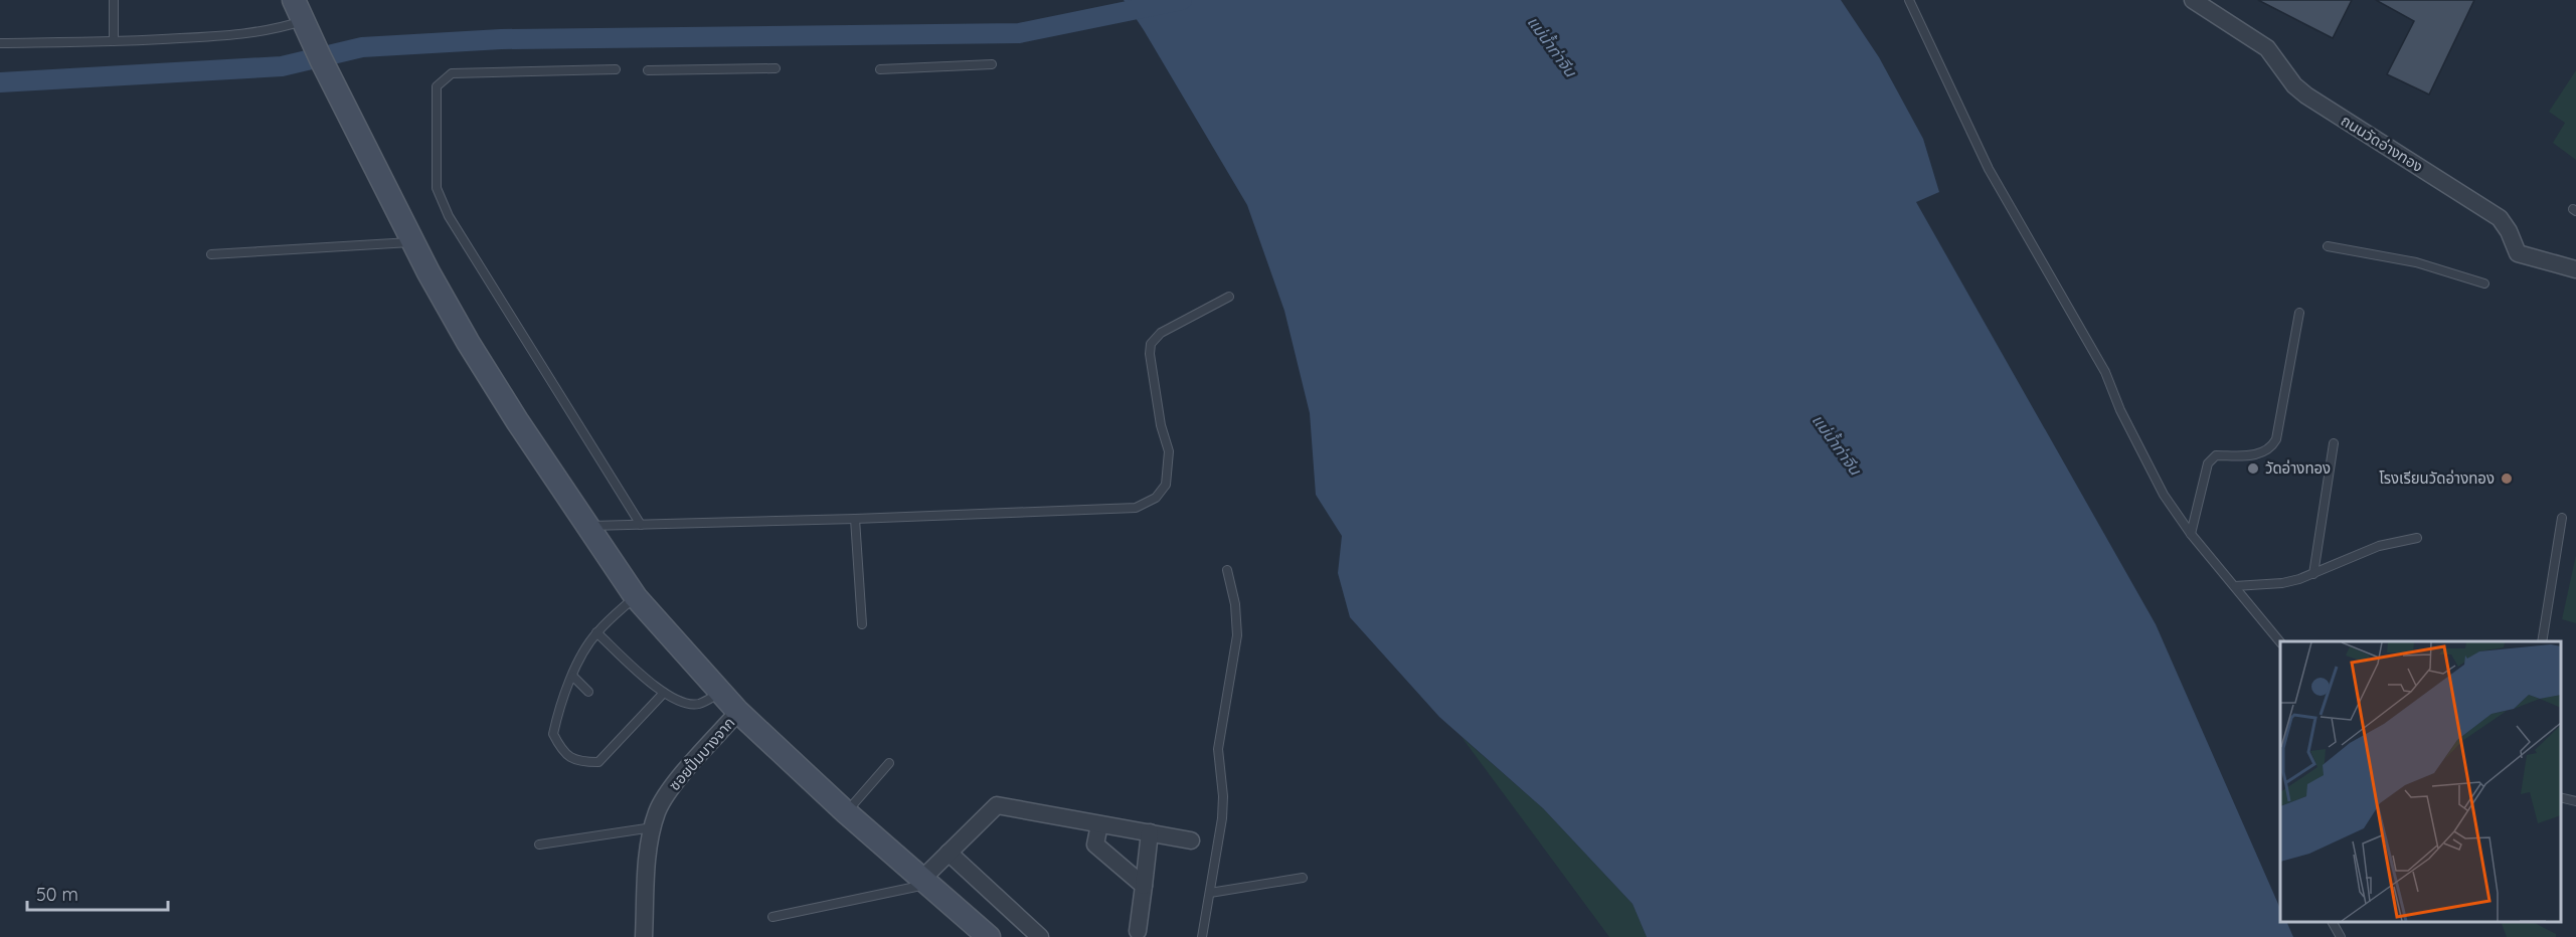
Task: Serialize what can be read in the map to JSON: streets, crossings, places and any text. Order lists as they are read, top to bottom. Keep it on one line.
{"streets":{"street":["ถนนวัดอ่างทอง","ซอยปั้มบางจาก"]},"water":["แม่น้ำท่าจีน"],"places":["วัดอ่างทอง","โรงเรียนวัดอ่างทอง"],"scale_bar":"50 m"}
